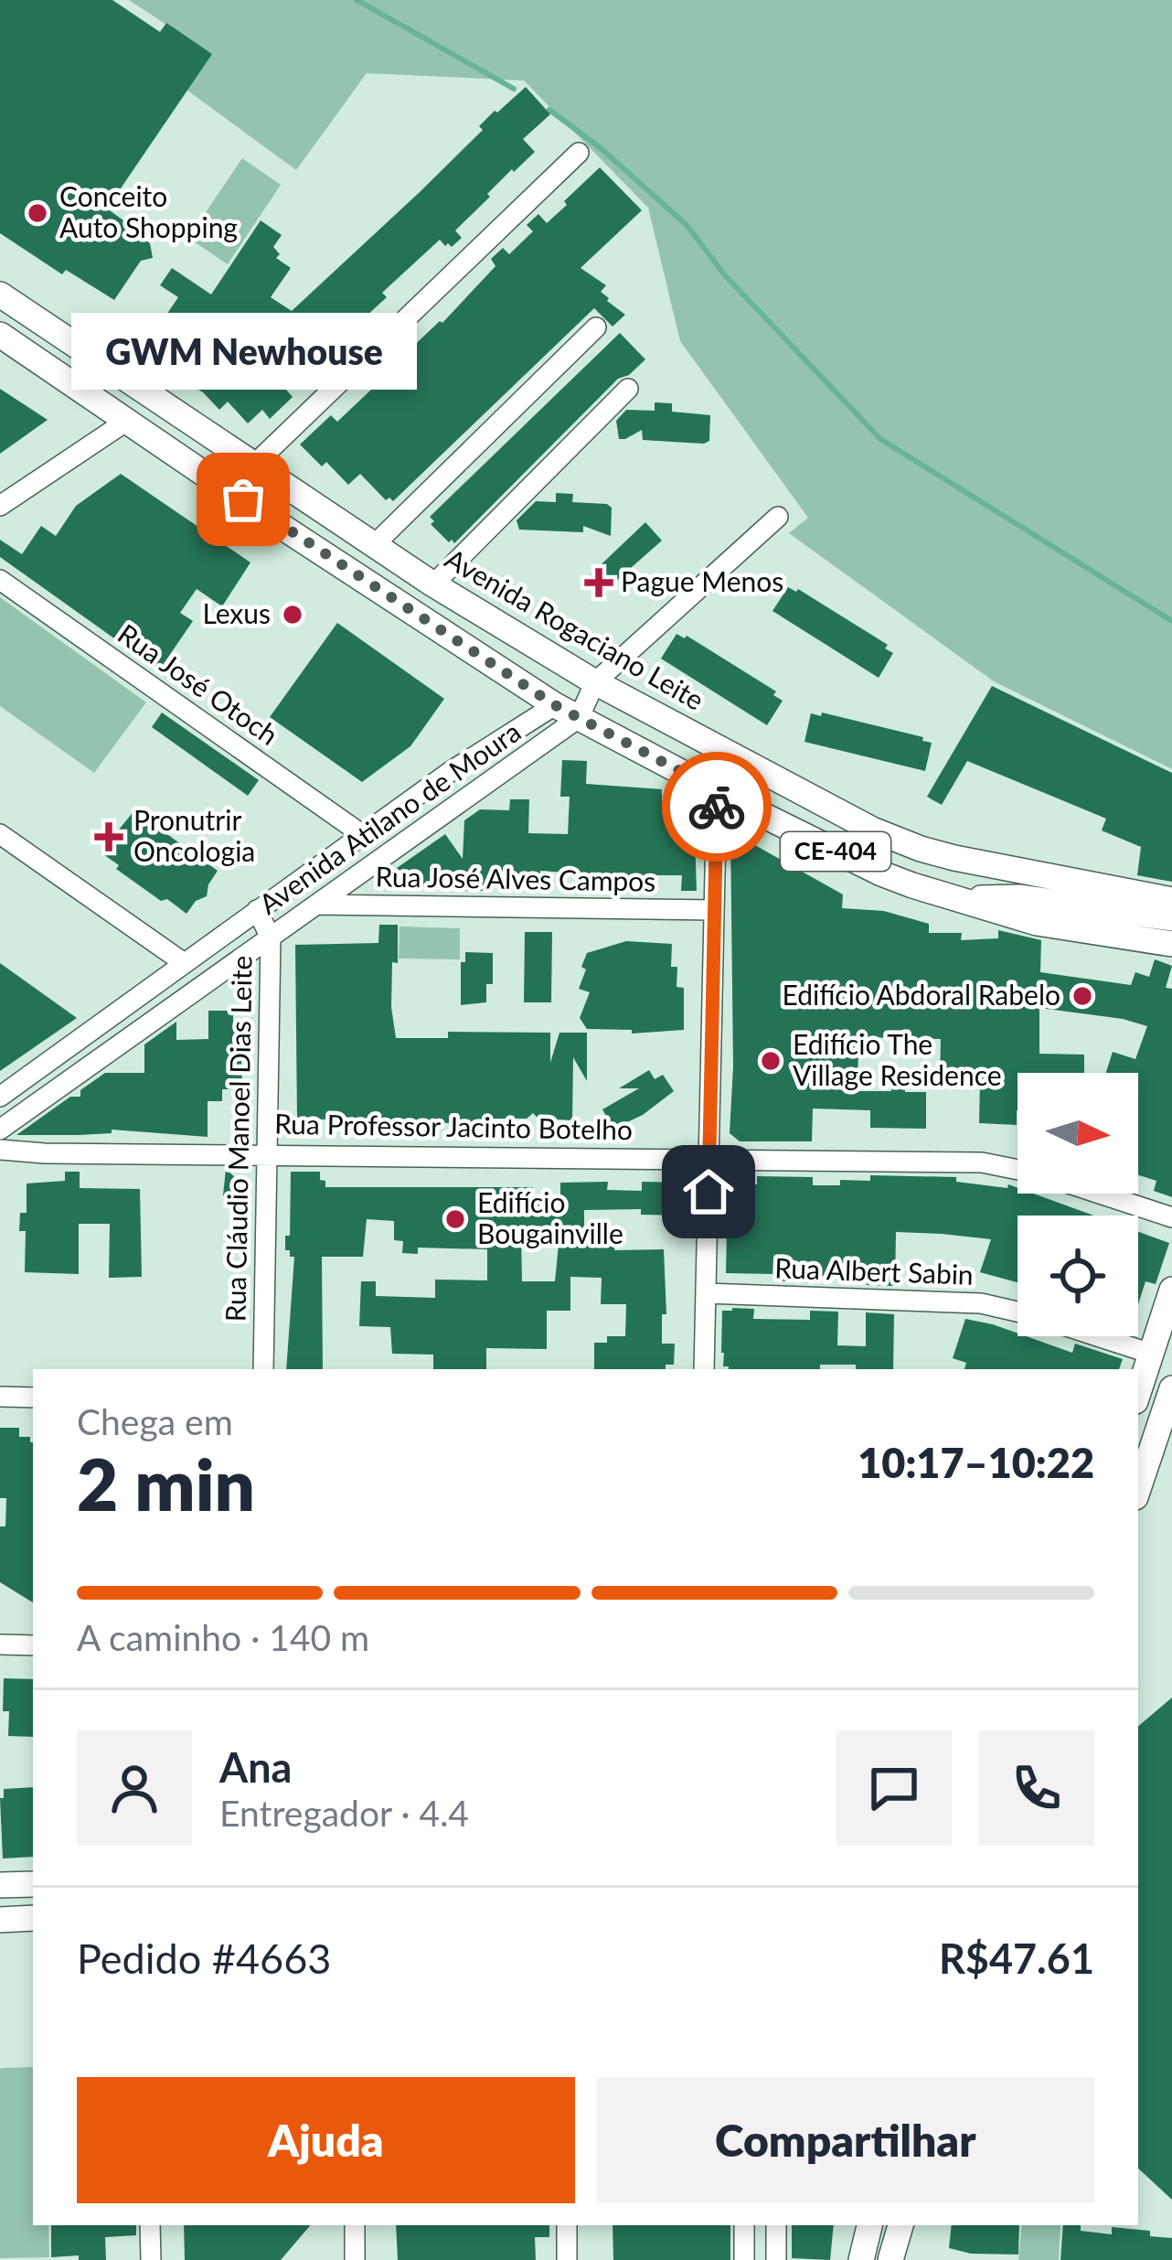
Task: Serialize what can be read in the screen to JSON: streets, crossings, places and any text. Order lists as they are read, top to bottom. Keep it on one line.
{"streets":{"main road":["Avenida Rogaciano Leite","CE-404"],"street":["Rua José Otoch","Avenida Atilano de Moura","Rua José Alves Campos","Rua Professor Jacinto Botelho","Rua Cláudio Manoel Dias Leite","Rua Albert Sabin"]},"crossings":[["Avenida Rogaciano Leite","Avenida Atilano de Moura"],["Rua José Otoch","Avenida Atilano de Moura"],["Avenida Atilano de Moura","Rua José Alves Campos"],["Avenida Atilano de Moura","Rua Cláudio Manoel Dias Leite"],["Rua Professor Jacinto Botelho","Rua Cláudio Manoel Dias Leite"]],"places":{"other":["Conceito Auto Shopping","GWM Newhouse","Lexus","Edifício Abdoral Rabelo","Edifício The Village Residence","Edifício Bougainville"],"health":["Pague Menos","Pronutrir Oncologia"]},"north":"right","page":{"bubble":"GWM Newhouse","heading":["2 min","Chega em","10:17–10:22"],"panel":["Ana","Entregador · 4.4","Pedido #4663","R$47.61"],"bar":"A caminho · 140 m","buttons":["Ajuda","Compartilhar"]}}
